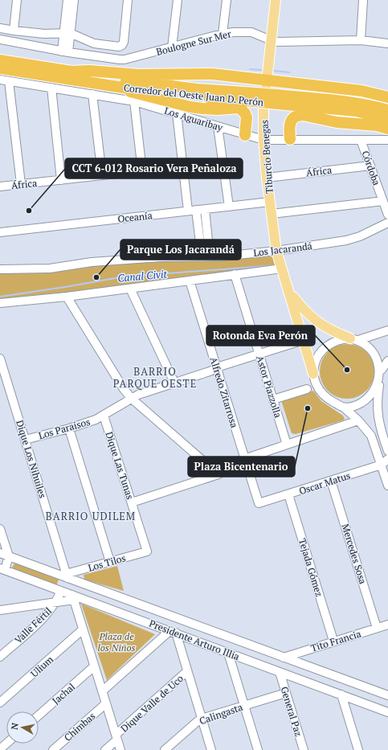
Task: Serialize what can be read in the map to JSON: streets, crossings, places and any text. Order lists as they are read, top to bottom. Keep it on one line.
{"streets":{"highway":["Corredor del Oeste Juan D. Perón"],"main road":["Tiburcio Benegas"],"street":["Boulogne Sur Mer","Los Aguaribay","Córdoba","África","Oceanía","Los Jacarandá","Astor Piazzolla","Alfredo Zitarrosa","Los Paraísos","Dique Los Nihuiles","Dique Las Tunas","Oscar Matus","Mercedes Sosa","Los Tilos","Tejada Gómez","Valle Fértil","Presidente Arturo Illia","Tito Francia","Ulium","Jachal","Dique Valle de Uco","General Paz","Calingasta","Chimbas"]},"crossings":[["Boulogne Sur Mer","Tiburcio Benegas"],["Los Aguaribay","Tiburcio Benegas"],["Los Aguaribay","Córdoba"],["Tiburcio Benegas","África"],["Tiburcio Benegas","Oceanía"],["Tiburcio Benegas","Los Jacarandá"],["Tiburcio Benegas","Los Paraísos"],["Córdoba","África"],["Los Jacarandá","Astor Piazzolla"],["Los Jacarandá","Alfredo Zitarrosa"],["Astor Piazzolla","Los Paraísos"],["Alfredo Zitarrosa","Los Paraísos"],["Alfredo Zitarrosa","Oscar Matus"],["Los Paraísos","Dique Los Nihuiles"],["Los Paraísos","Dique Las Tunas"],["Dique Los Nihuiles","Los Tilos"],["Dique Los Nihuiles","Presidente Arturo Illia"],["Dique Las Tunas","Los Tilos"],["Oscar Matus","Mercedes Sosa"],["Oscar Matus","Tejada Gómez"],["Mercedes Sosa","Tito Francia"],["Los Tilos","Presidente Arturo Illia"],["Tejada Gómez","Tito Francia"],["Valle Fértil","Presidente Arturo Illia"],["Presidente Arturo Illia","Tito Francia"],["Presidente Arturo Illia","General Paz"],["General Paz","Calingasta"]],"districts":["BARRIO PARQUE OESTE","BARRIO UDILEM"],"water":["Canal Civit"],"parks":["Plaza de los Niños"],"places":["CCT 6-012 Rosario Vera Peñaloza","Parque Los Jacarandá","Rotonda Eva Perón","Plaza Bicentenario"],"north":"left"}
